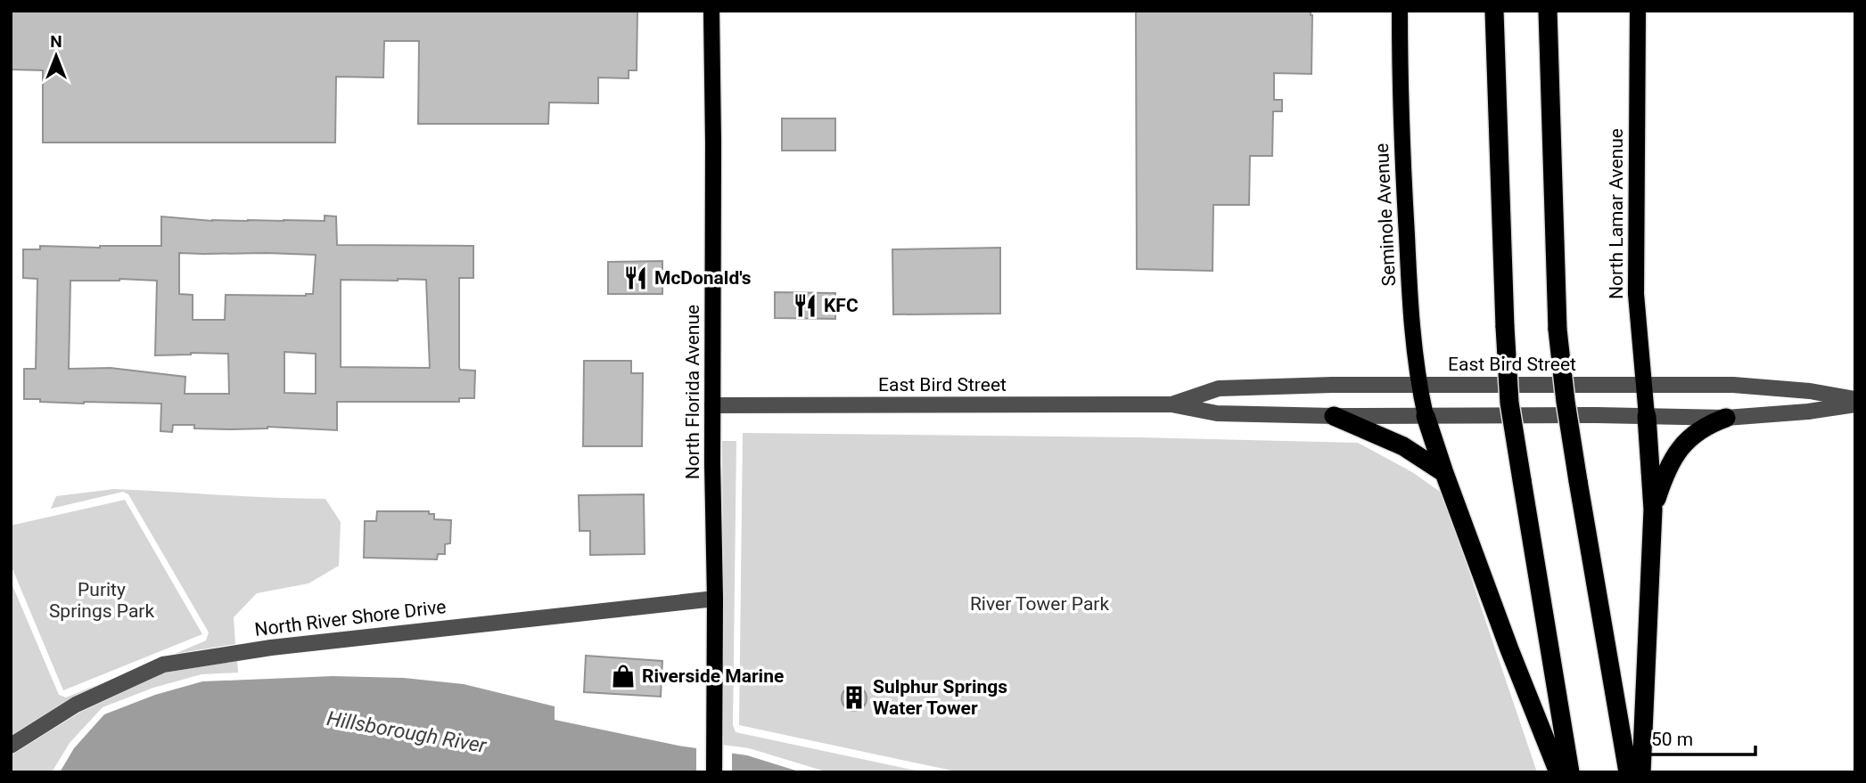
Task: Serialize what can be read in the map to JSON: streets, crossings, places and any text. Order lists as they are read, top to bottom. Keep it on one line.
{"streets":{"main road":["North Lamar Avenue","Seminole Avenue","North Florida Avenue"],"street":["East Bird Street","North River Shore Drive"]},"crossings":[["North Lamar Avenue","East Bird Street"],["Seminole Avenue","East Bird Street"],["East Bird Street","North Florida Avenue"],["North Florida Avenue","North River Shore Drive"]],"water":["Hillsborough River"],"parks":["Purity Springs Park","River Tower Park"],"places":{"restaurant":["McDonald's","KFC"],"shop":["Riverside Marine"],"building":["Sulphur Springs Water Tower"]},"scale_bar":"50 m","north":"top"}
